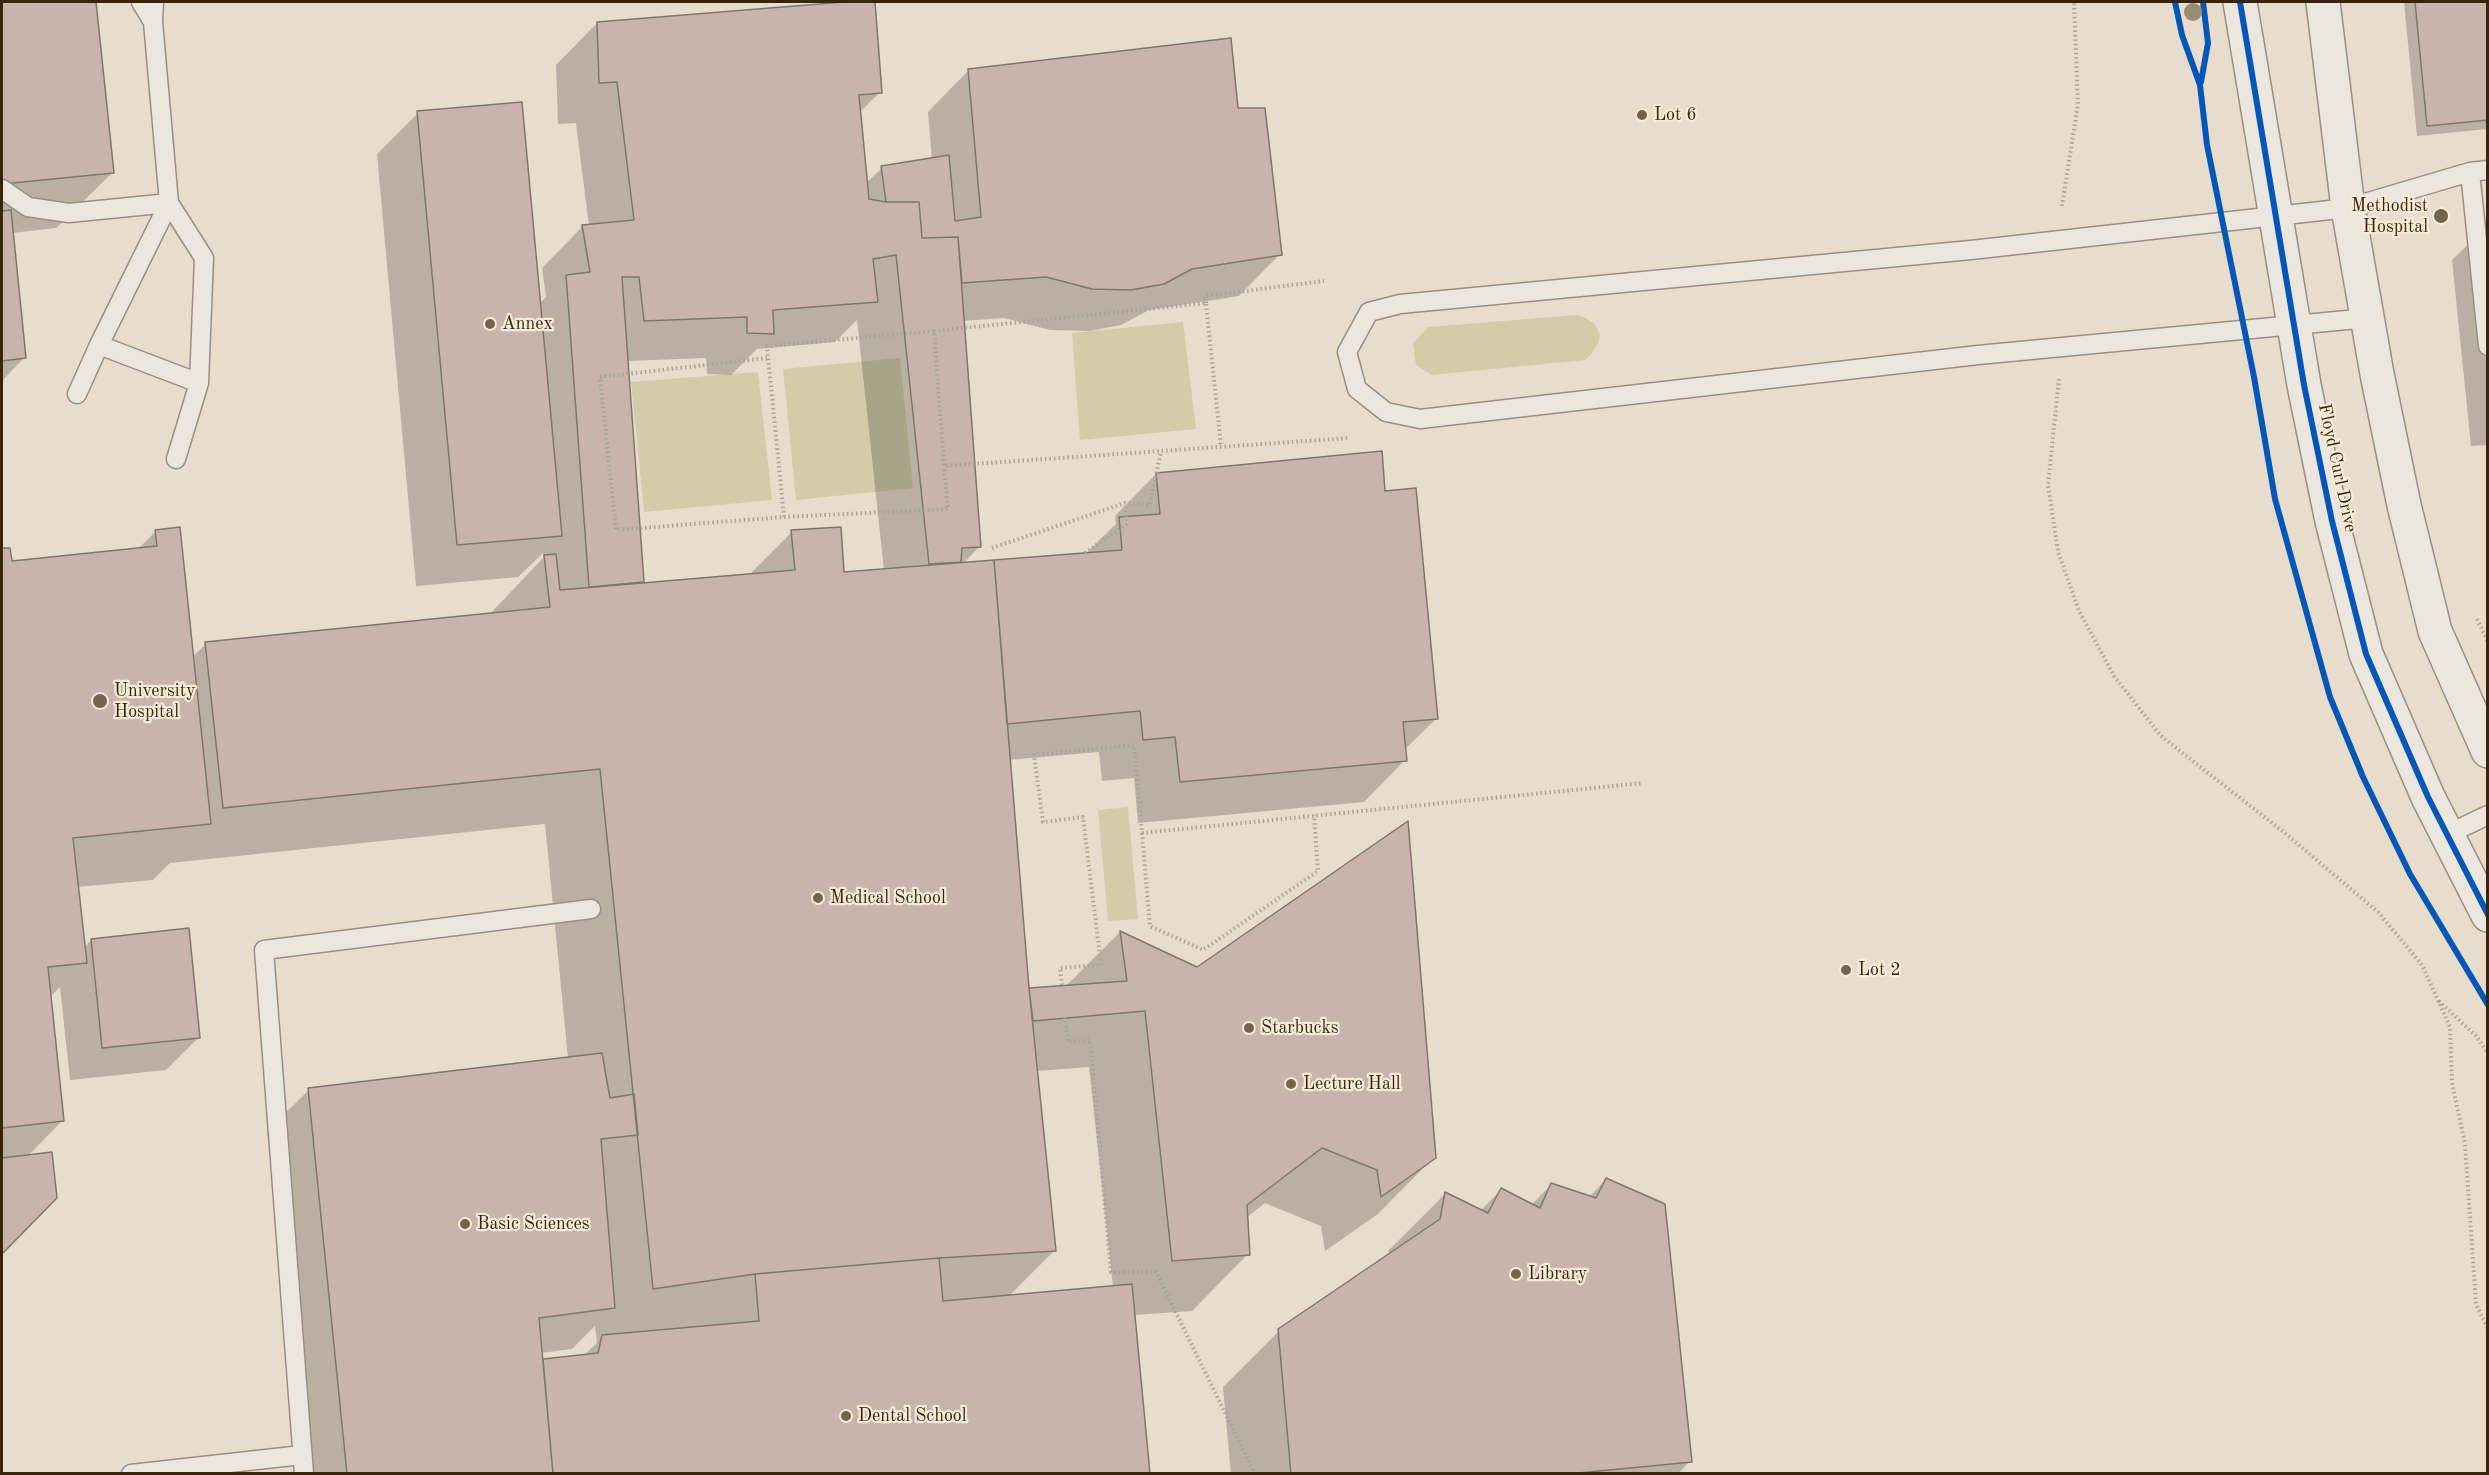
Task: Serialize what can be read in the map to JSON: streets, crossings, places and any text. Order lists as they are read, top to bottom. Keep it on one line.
{"streets":{"street":["Floyd Curl Drive"]},"places":["Lot 6","Methodist Hospital","Annex","University Hospital","Medical School","Lot 2","Starbucks","Lecture Hall","Basic Sciences","Library","Dental School"]}
